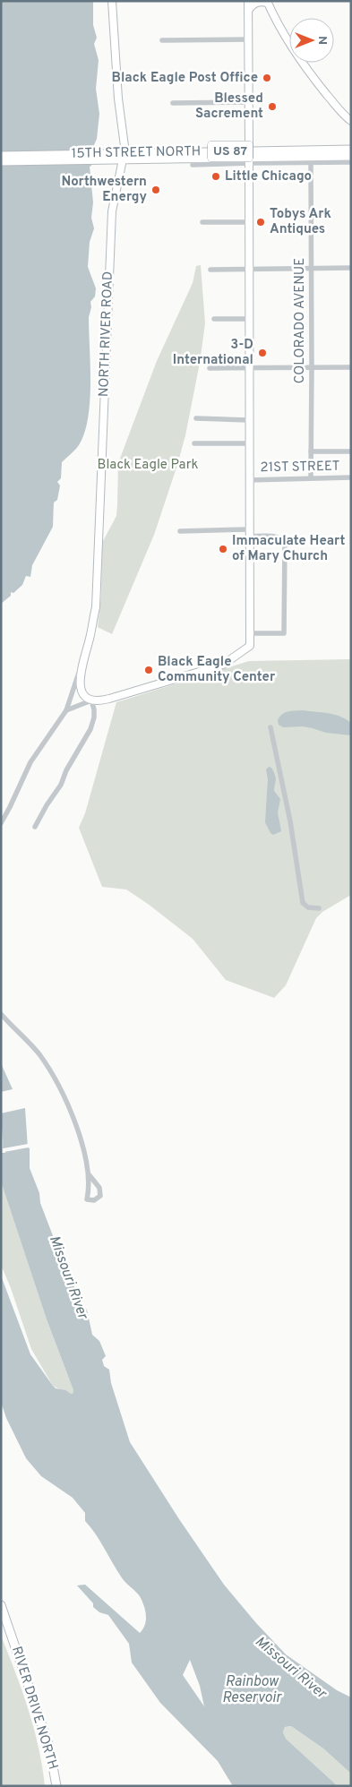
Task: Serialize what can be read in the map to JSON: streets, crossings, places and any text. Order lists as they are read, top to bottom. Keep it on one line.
{"streets":{"main road":["US 87","15TH STREET NORTH","RIVER DRIVE NORTH"],"street":["COLORADO AVENUE","NORTH RIVER ROAD","21ST STREET"]},"crossings":[["15TH STREET NORTH","COLORADO AVENUE"],["15TH STREET NORTH","NORTH RIVER ROAD"],["COLORADO AVENUE","21ST STREET"]],"water":["Missouri River","Rainbow Reservoir"],"parks":["Black Eagle Park"],"places":["Black Eagle Post Office","Blessed Sacrement","Little Chicago","Northwestern Energy","Tobys Ark Antiques","3-D International","Immaculate Heart of Mary Church","Black Eagle Community Center"],"north":"right"}
